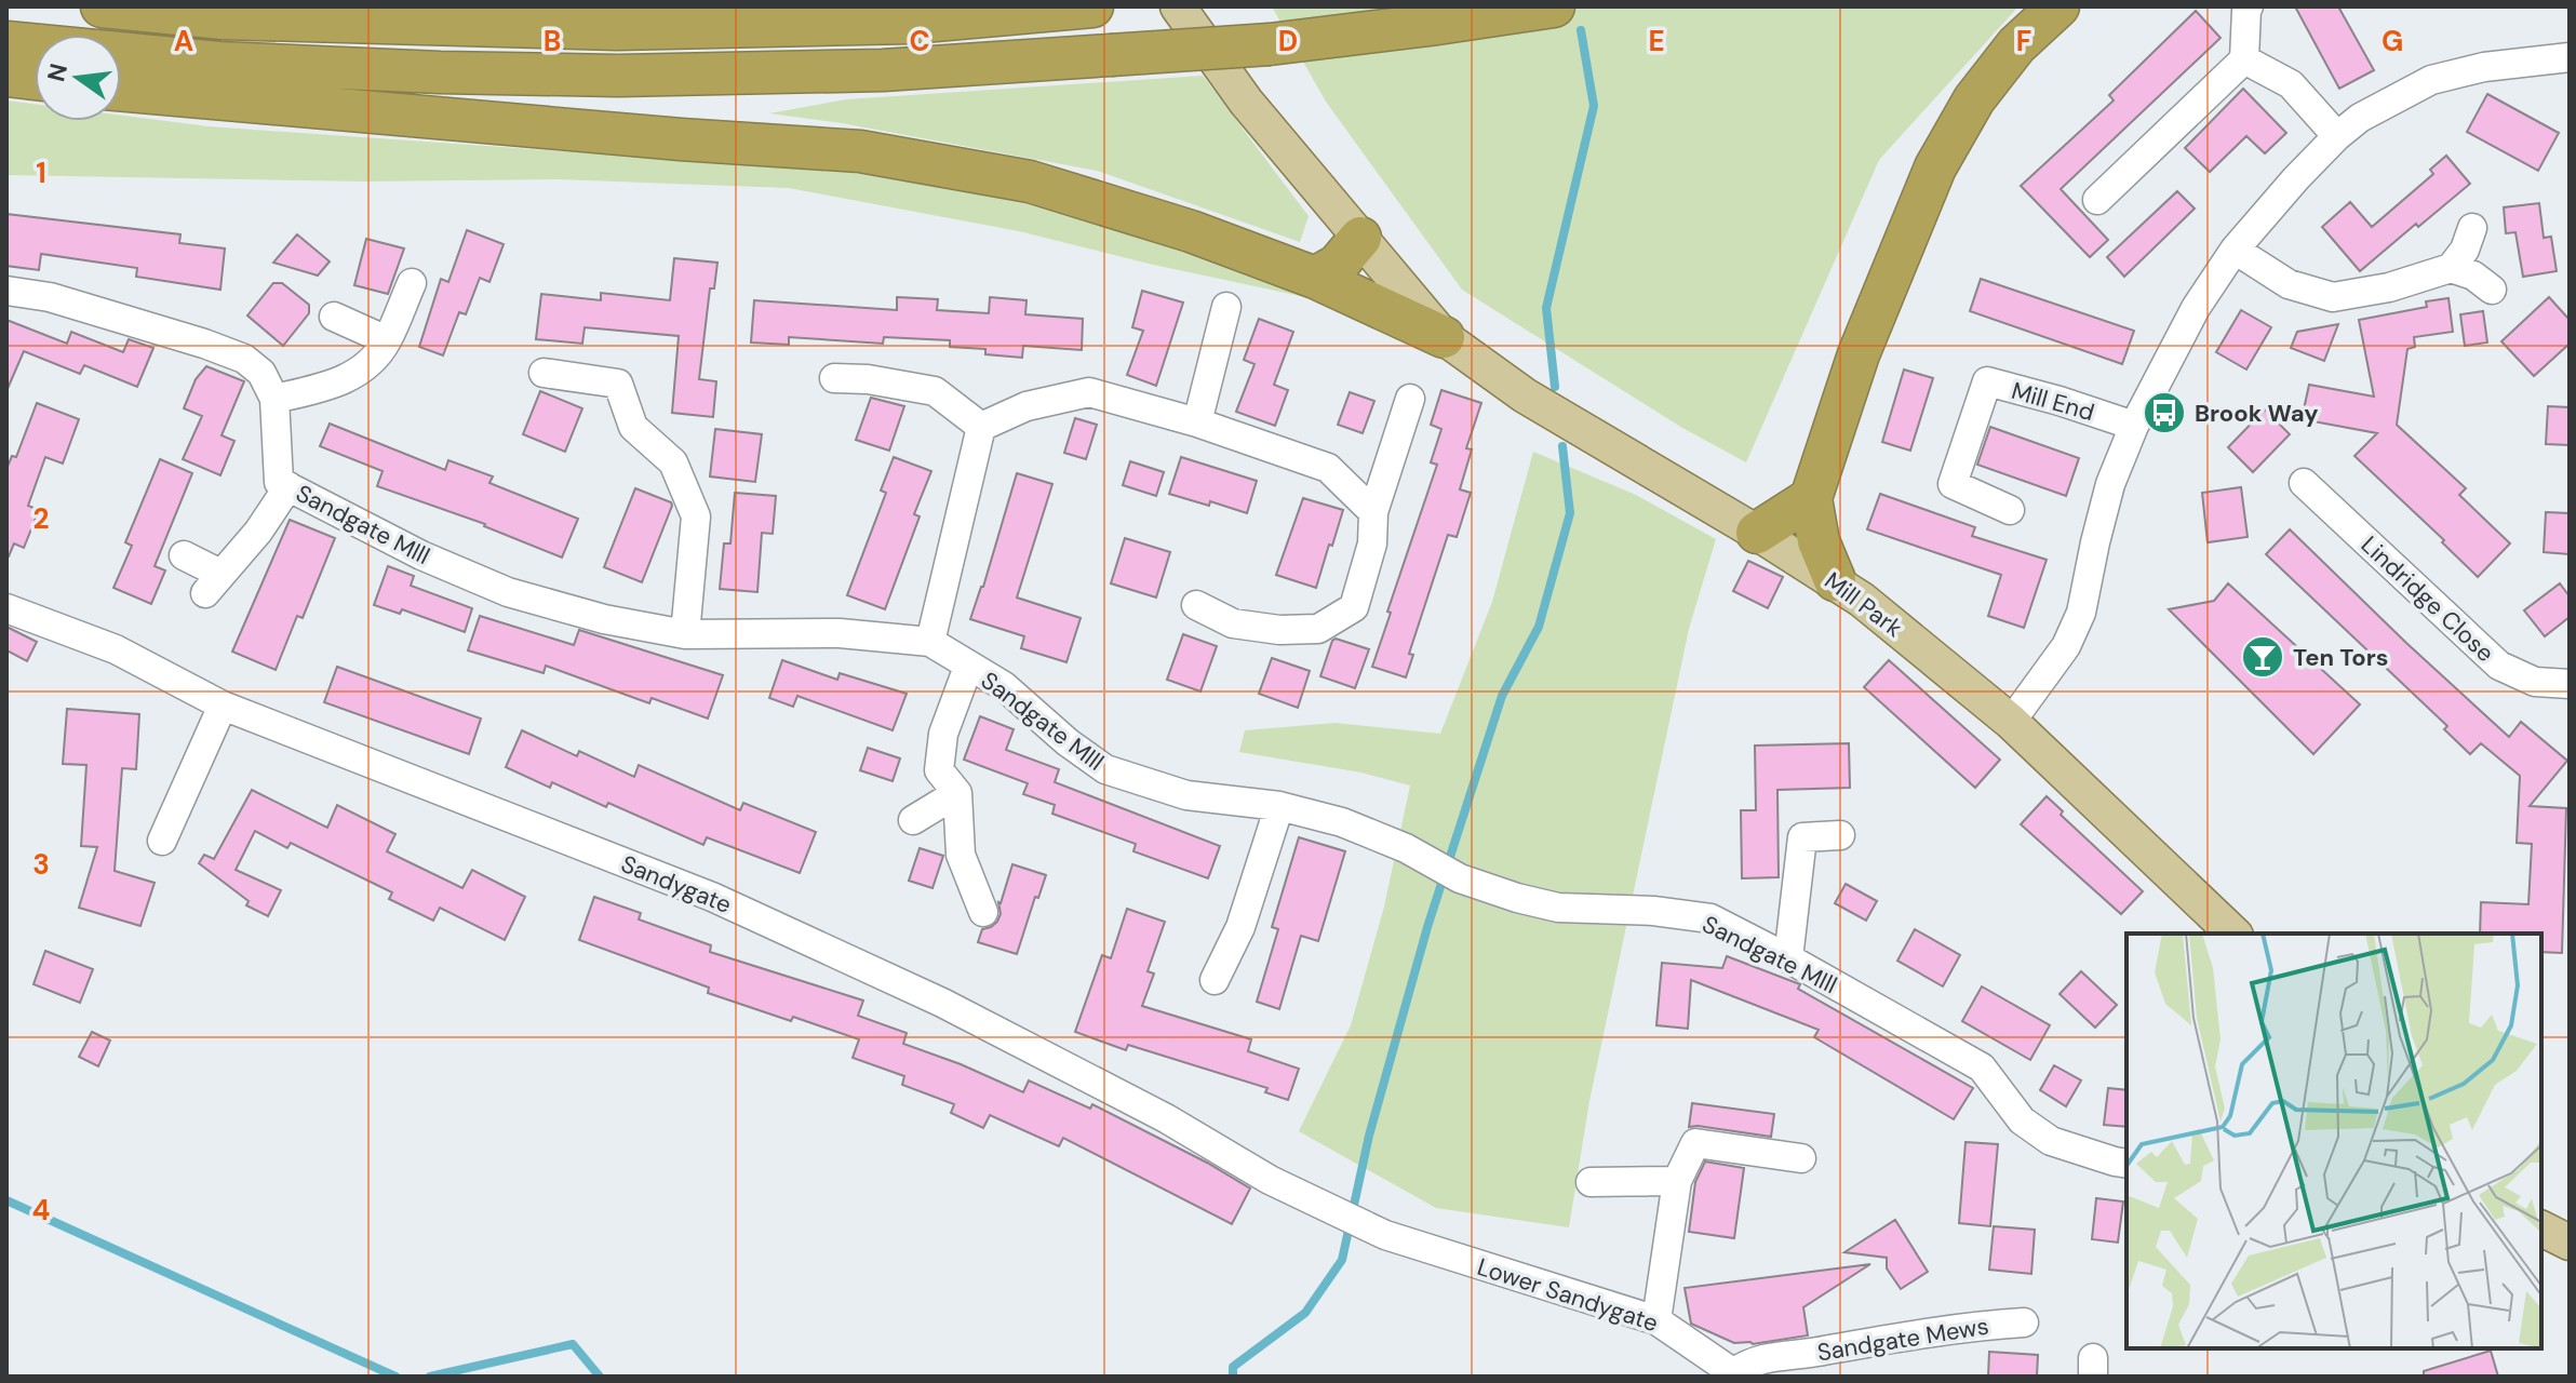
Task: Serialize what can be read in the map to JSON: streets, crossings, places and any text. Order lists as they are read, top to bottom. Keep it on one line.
{"streets":{"main road":["Mill Park"],"street":["Mill End","Sandgate MIll","Lindridge Close","Sandygate","Lower Sandygate","Sandgate Mews"]},"crossings":[["Sandygate","Lower Sandygate"],["Lower Sandygate","Sandgate Mews"]],"places":{"bus stop":["Brook Way"],"bar":["Ten Tors"]},"north":"left","grid":{"columns":["A","B","C","D","E","F","G"],"rows":["1","2","3","4"]}}
